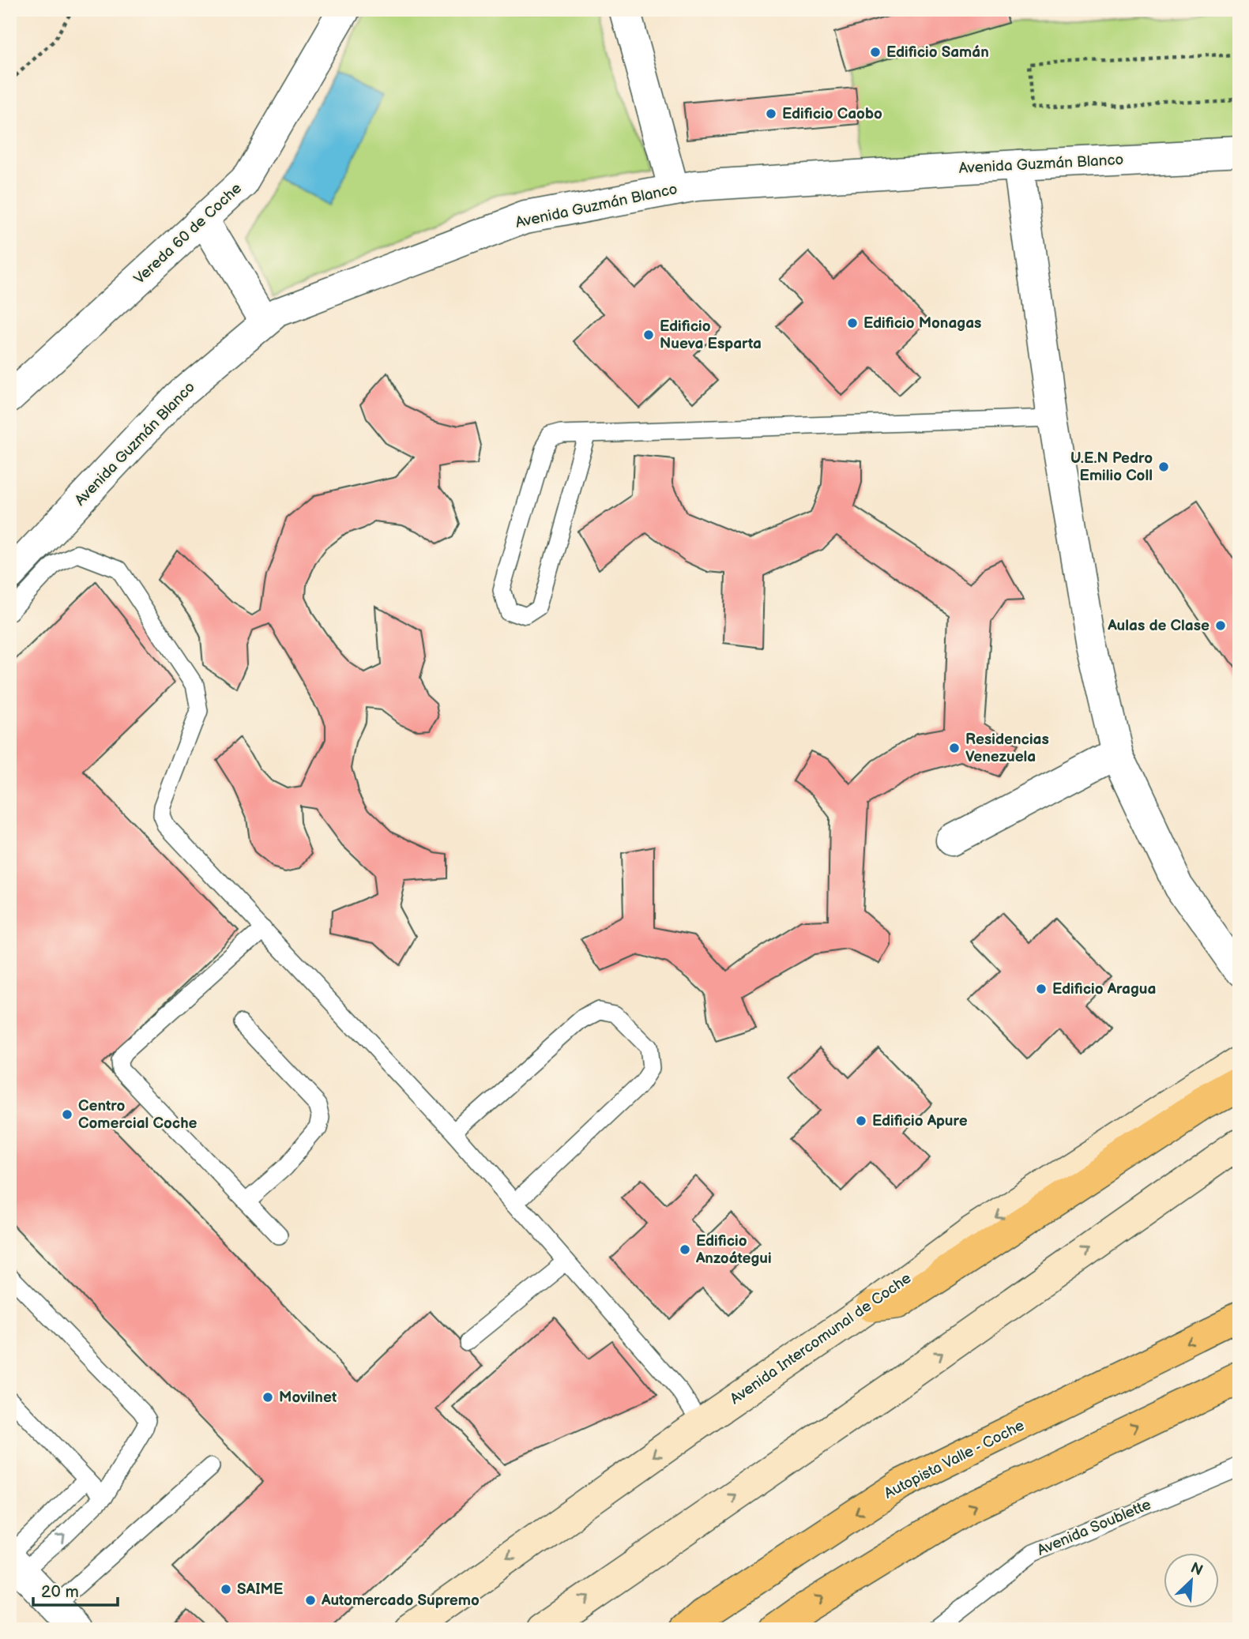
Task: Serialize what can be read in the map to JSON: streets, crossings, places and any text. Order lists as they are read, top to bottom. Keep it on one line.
{"streets":{"highway":["Autopista Valle - Coche"],"main road":["Avenida Intercomunal de Coche"],"street":["Avenida Guzmán Blanco","Vereda 60 de Coche"],"lane":["Avenida Soublette"]},"places":["Edificio Samán","Edificio Caobo","Edificio Monagas","Edificio Nueva Esparta","U.E.N Pedro Emilio Coll","Aulas de Clase","Residencias Venezuela","Edificio Aragua","Centro Comercial Coche","Edificio Apure","Edificio Anzoátegui","Movilnet","SAIME","Automercado Supremo"],"scale_bar":"20 m","north":"top right"}
